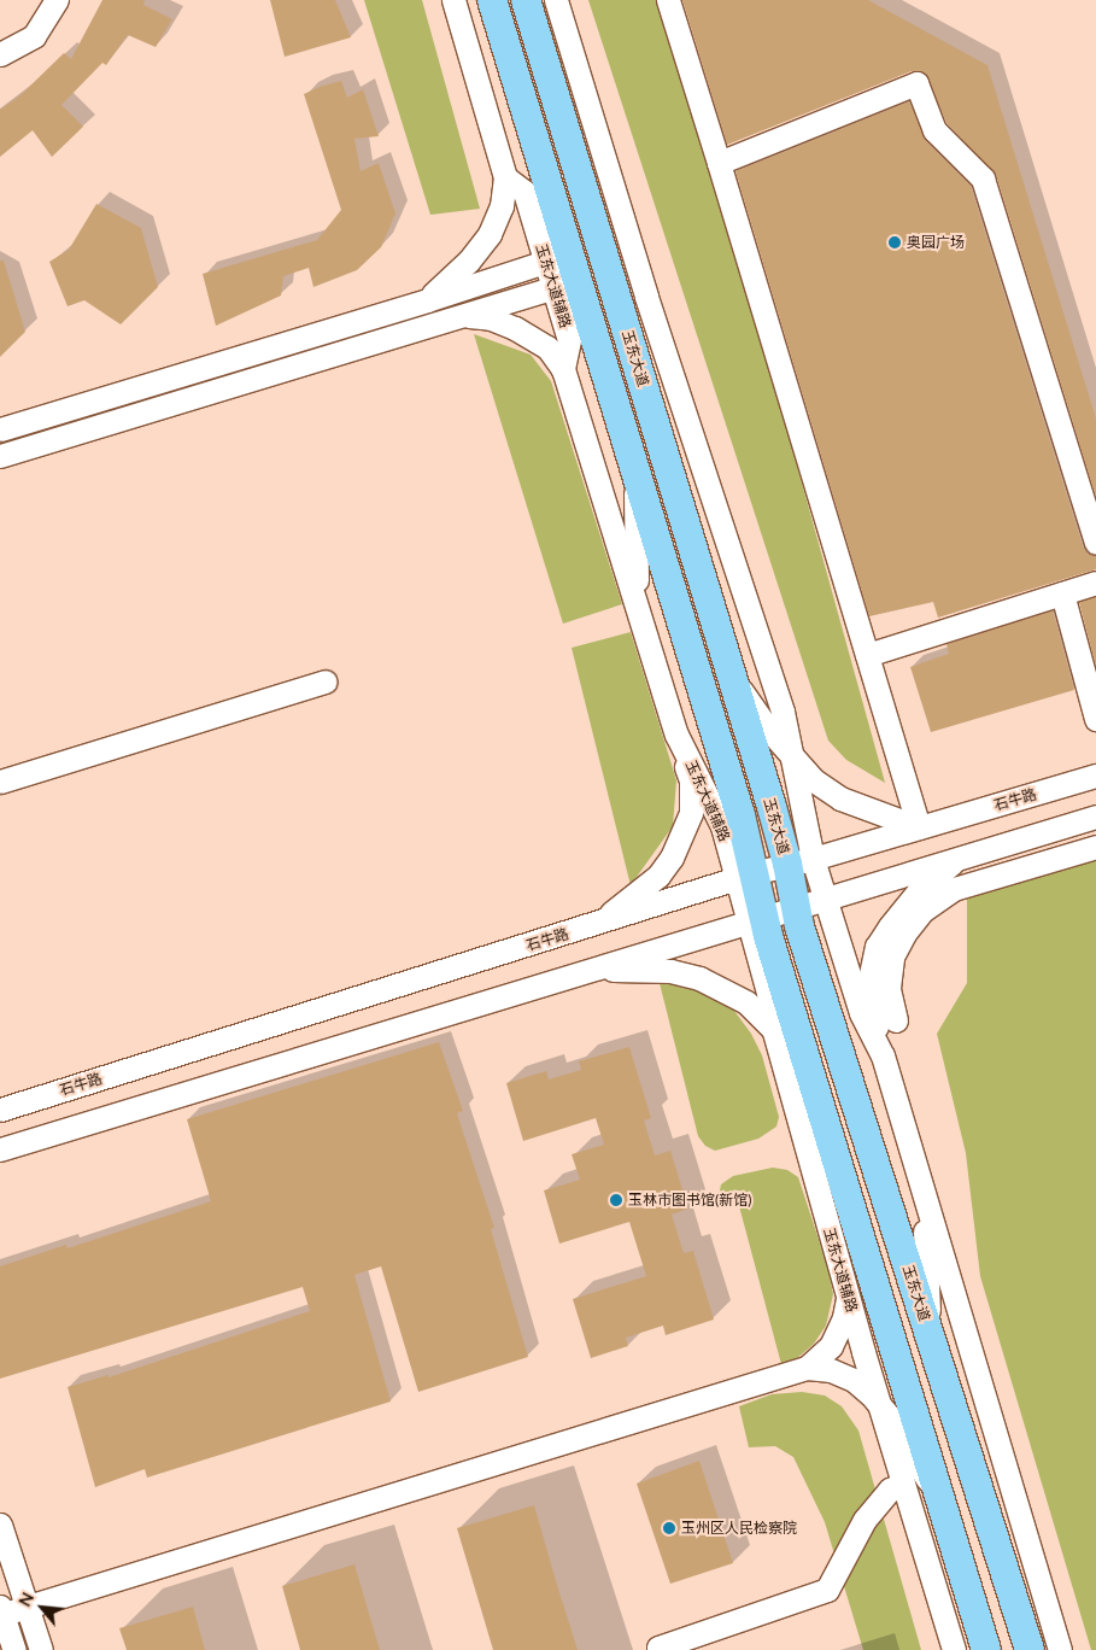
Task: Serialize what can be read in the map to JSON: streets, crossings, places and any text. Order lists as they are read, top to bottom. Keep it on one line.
{"streets":{"main road":["玉东大道"],"street":["玉东大道辅路","石牛路"]},"crossings":[["玉东大道辅路","石牛路"],["玉东大道","石牛路"]],"places":["奥园广场","玉林市图书馆(新馆)","玉州区人民检察院"],"north":"top left"}
